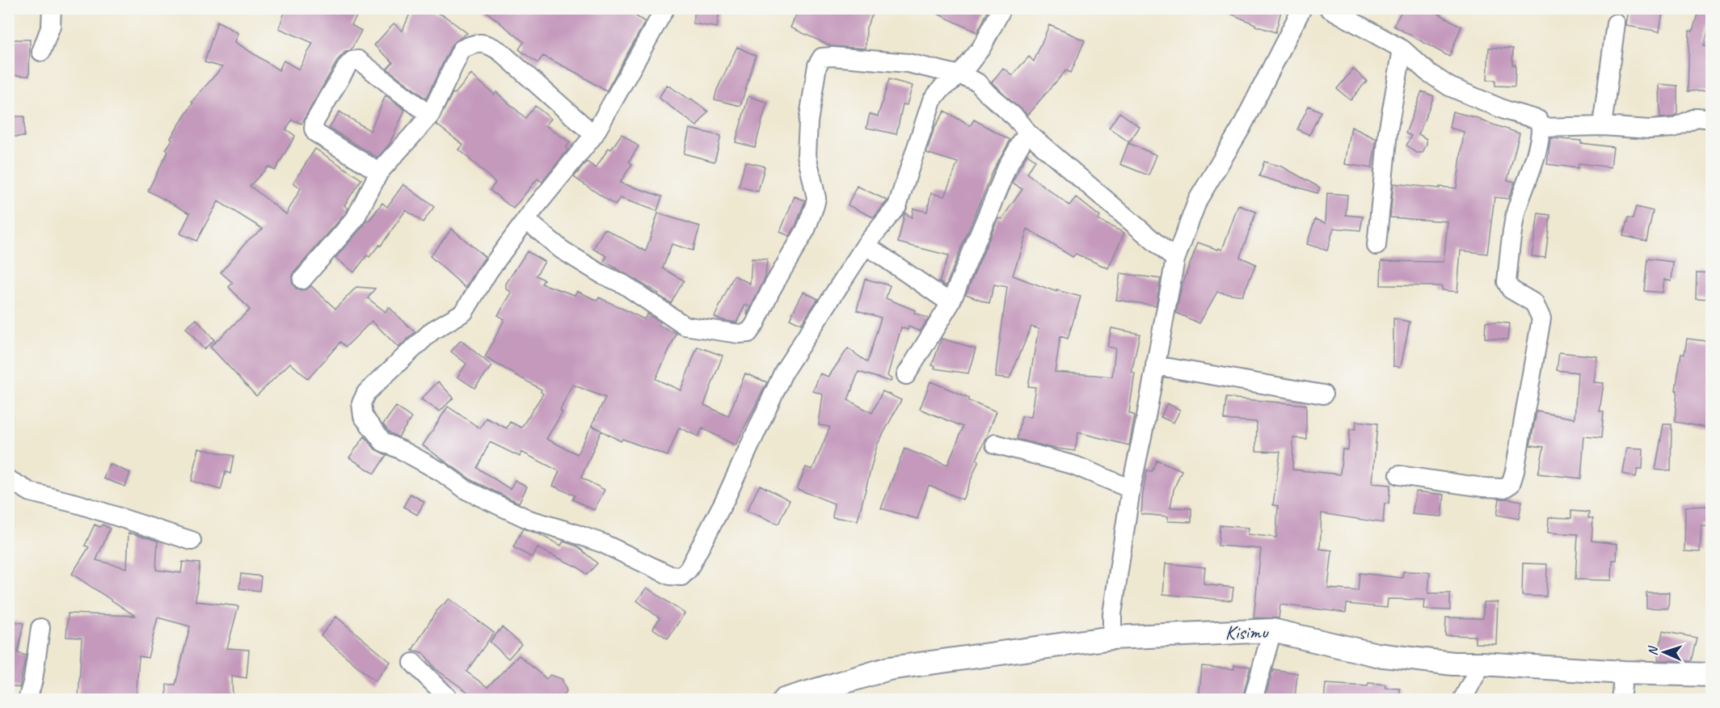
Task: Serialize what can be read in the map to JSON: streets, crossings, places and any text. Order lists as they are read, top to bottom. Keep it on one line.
{"streets":{"street":["Kisimu"]},"north":"left"}
